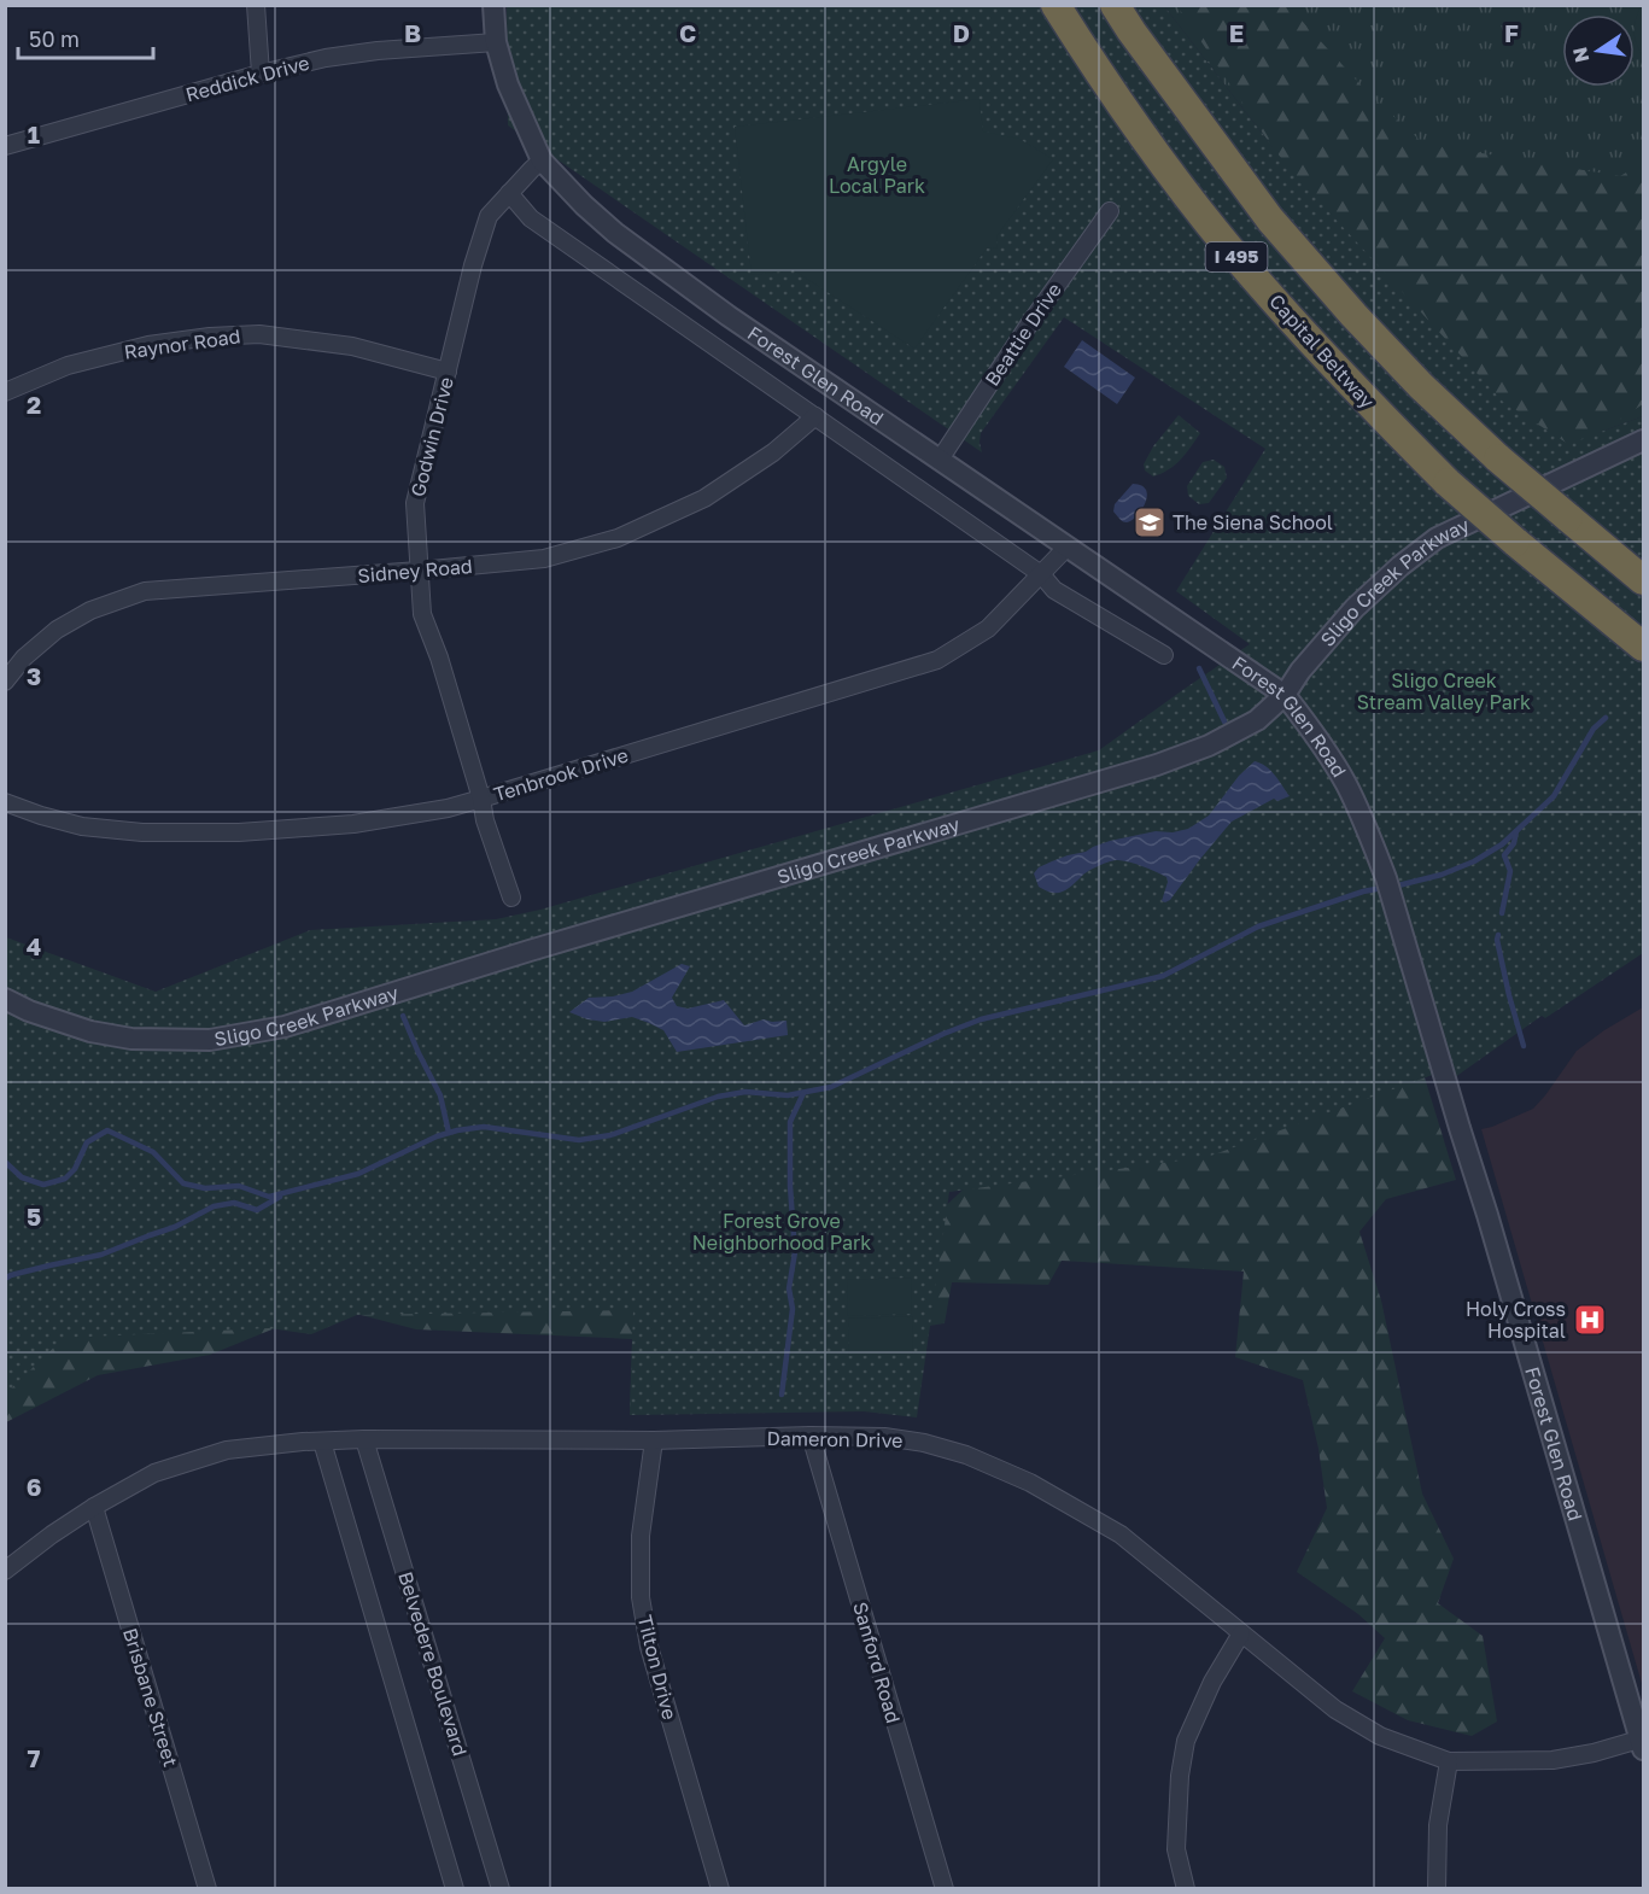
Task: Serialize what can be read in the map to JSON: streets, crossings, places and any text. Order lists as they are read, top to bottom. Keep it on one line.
{"streets":{"highway":["I 495","Capital Beltway"],"street":["Reddick Drive","Beattie Drive","Raynor Road","Forest Glen Road","Godwin Drive","Sidney Road","Sligo Creek Parkway","Tenbrook Drive","Dameron Drive","Sanford Road","Belvedere Boulevard","Tilton Drive","Brisbane Street"]},"crossings":[["Reddick Drive","Forest Glen Road"],["Beattie Drive","Forest Glen Road"],["Raynor Road","Godwin Drive"],["Forest Glen Road","Godwin Drive"],["Forest Glen Road","Sidney Road"],["Forest Glen Road","Sligo Creek Parkway"],["Forest Glen Road","Tenbrook Drive"],["Forest Glen Road","Dameron Drive"],["Godwin Drive","Sidney Road"],["Godwin Drive","Tenbrook Drive"],["Dameron Drive","Sanford Road"],["Dameron Drive","Belvedere Boulevard"],["Dameron Drive","Tilton Drive"],["Dameron Drive","Brisbane Street"]],"parks":["Argyle Local Park","Sligo Creek Stream Valley Park","Forest Grove Neighborhood Park"],"places":{"school or university":["The Siena School"],"hospital":["Holy Cross Hospital"]},"scale_bar":"50 m","north":"left","grid":{"columns":["B","C","D","E","F"],"rows":["1","2","3","4","5","6","7"]}}
